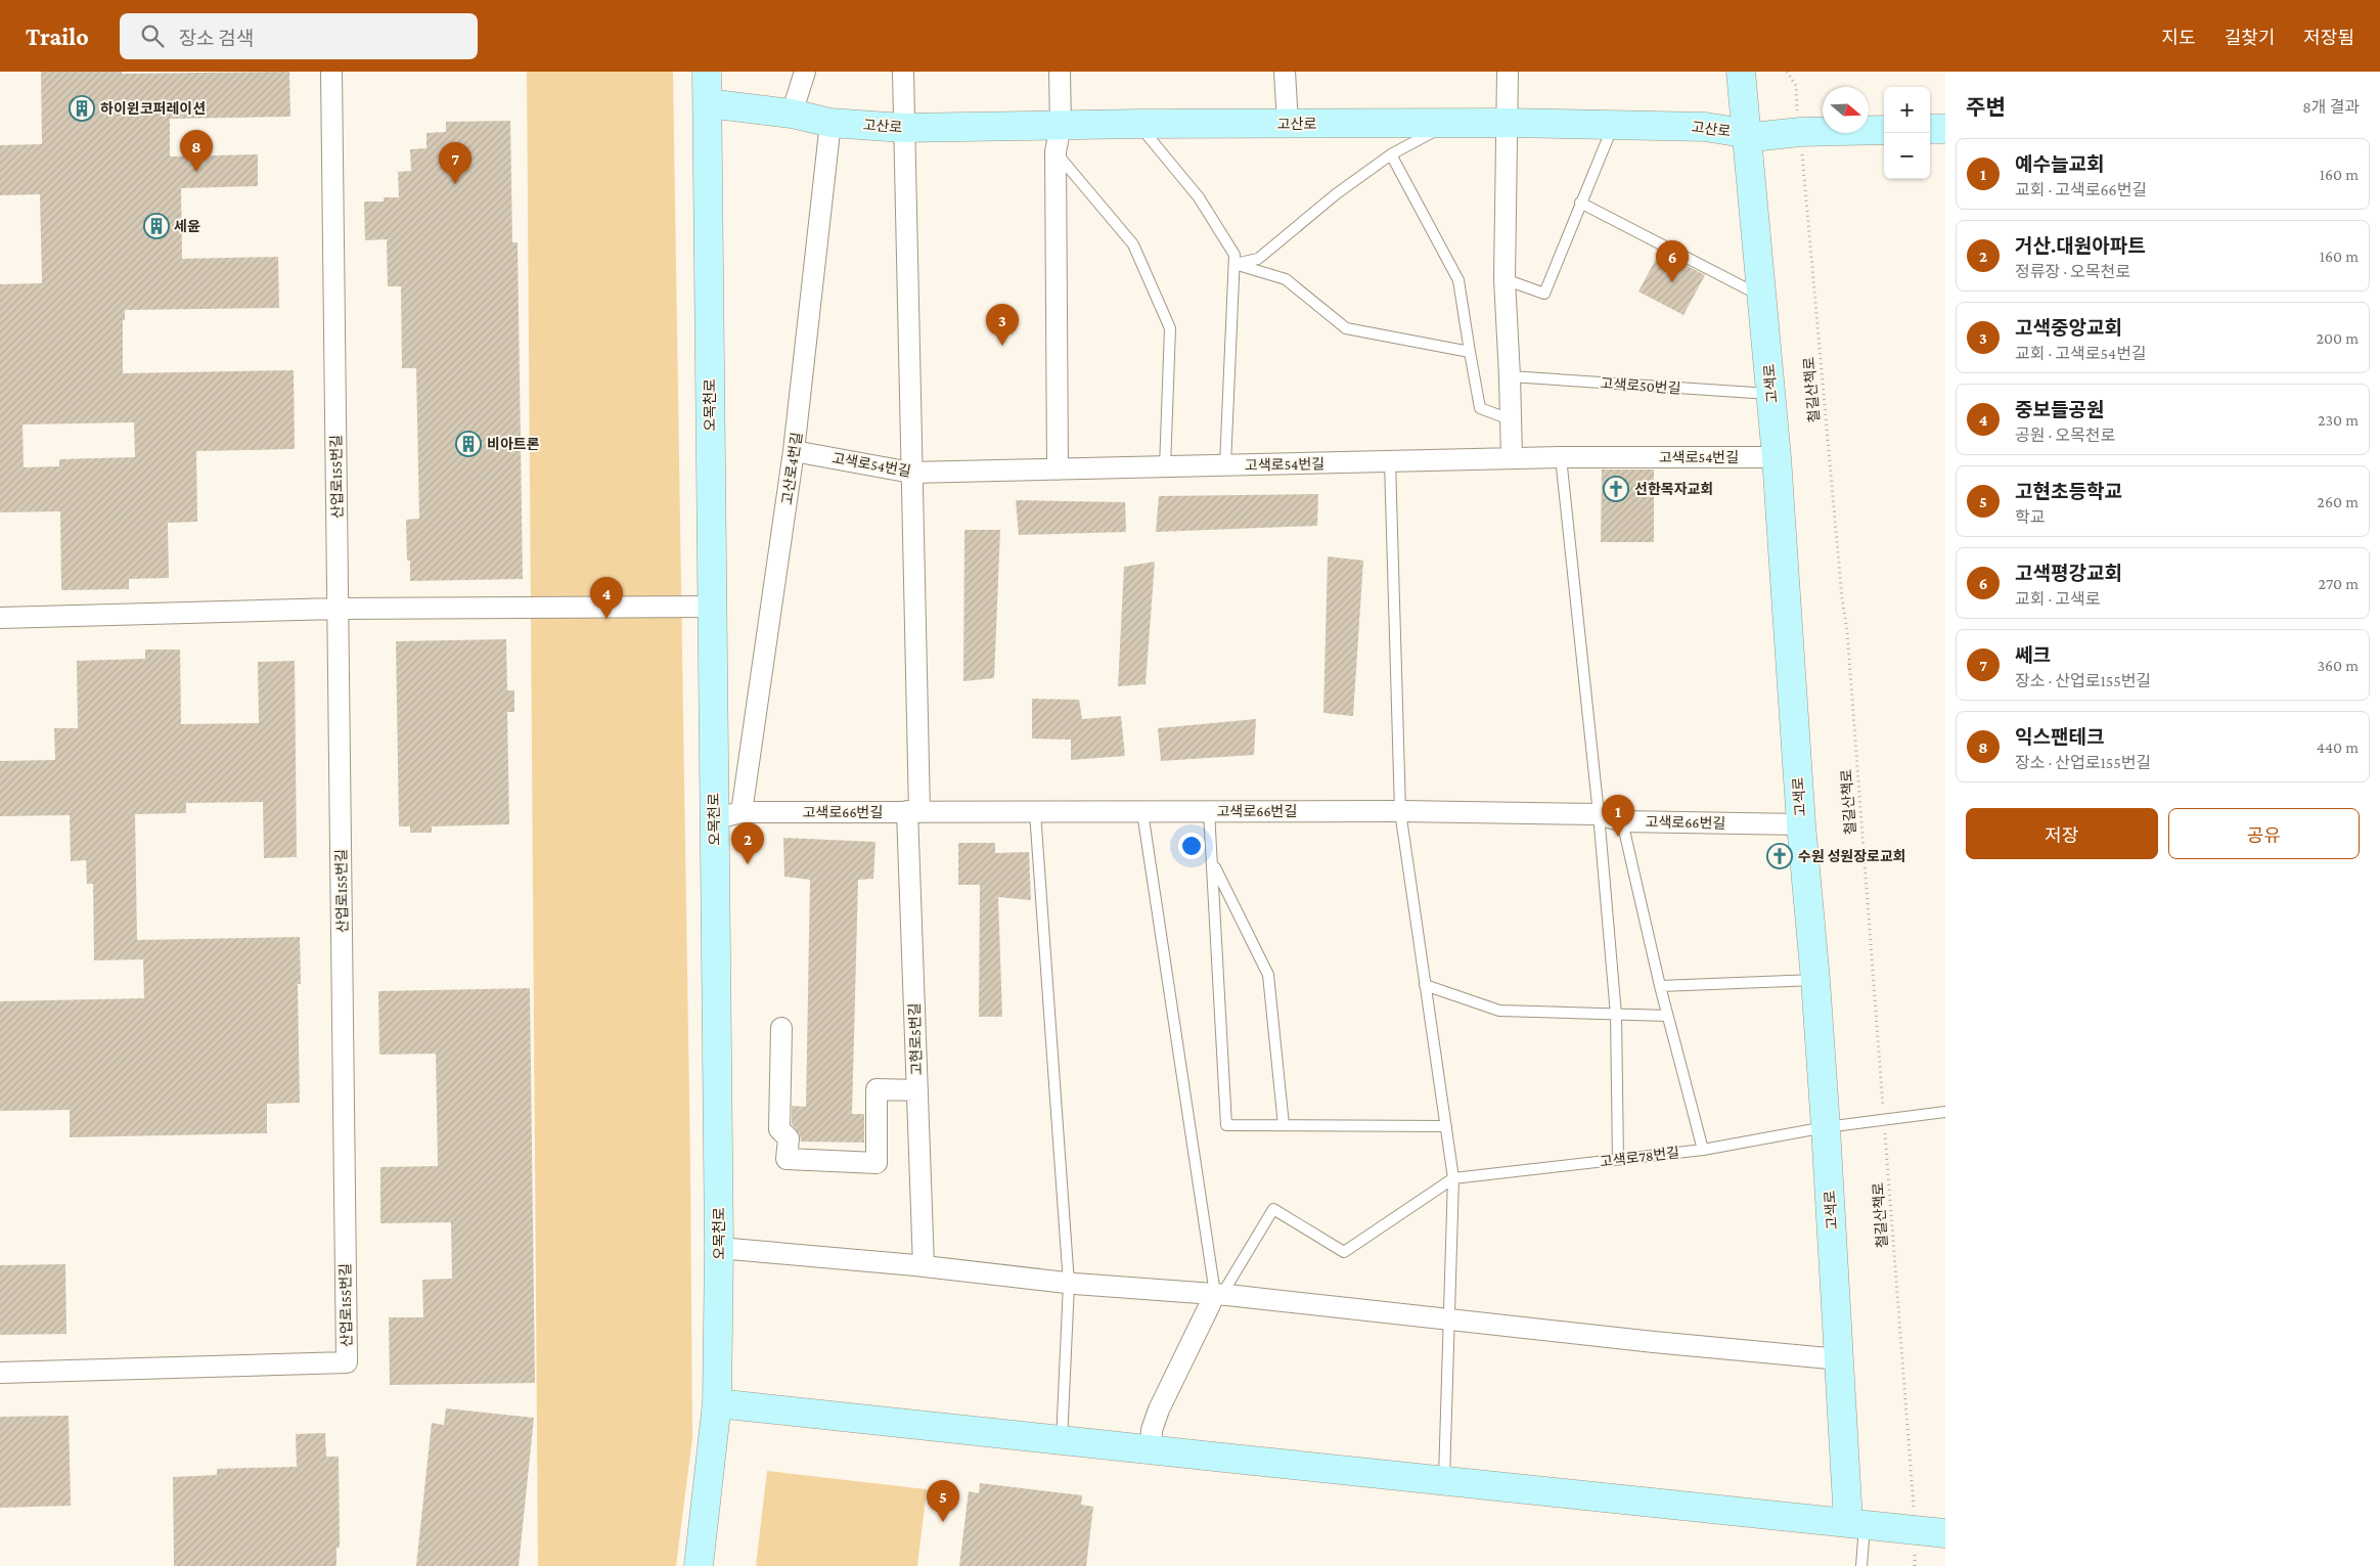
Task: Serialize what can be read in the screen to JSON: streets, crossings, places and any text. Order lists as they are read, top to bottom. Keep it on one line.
{"streets":{"street":["고산로","고색로","오목천로","고색로54번길","고산로4번길","산업로155번길","고색로66번길","고현로5번길"],"lane":["고색로50번길","고색로78번길"],"path":["철길산책로"]},"crossings":[["고산로","고색로"],["고산로","철길산책로"],["고산로","오목천로"],["고산로","고산로4번길"],["고산로","고현로5번길"],["고색로","고색로50번길"],["고색로","고색로54번길"],["고색로","고색로66번길"],["고색로","고색로78번길"],["철길산책로","고색로78번길"],["오목천로","고색로66번길"],["고색로54번길","고산로4번길"],["고색로54번길","고현로5번길"],["고산로4번길","고색로66번길"],["고색로66번길","고현로5번길"]],"places":{"building":["하이윈코퍼레이션","세윤","비아트론"],"church":["선한목자교회","수원 성원장로교회"]},"north":"right","page":{"header":"Trailo","search":"장소 검색","nav":["지도","길찾기","저장됨"],"heading":["주변","8개 결과"],"map_buttons":["+","−"],"pins":["8","7","6","3","4","1","2","5"],"list":[{"mark":"1","name":"예수늘교회","note":"교회 · 고색로66번길","value":"160 m"},{"mark":"2","name":"거산.대원아파트","note":"정류장 · 오목천로","value":"160 m"},{"mark":"3","name":"고색중앙교회","note":"교회 · 고색로54번길","value":"200 m"},{"mark":"4","name":"중보들공원","note":"공원 · 오목천로","value":"230 m"},{"mark":"5","name":"고현초등학교","note":"학교","value":"260 m"},{"mark":"6","name":"고색평강교회","note":"교회 · 고색로","value":"270 m"},{"mark":"7","name":"쎄크","note":"장소 · 산업로155번길","value":"360 m"},{"mark":"8","name":"익스팬테크","note":"장소 · 산업로155번길","value":"440 m"}],"buttons":["저장","공유"]}}
